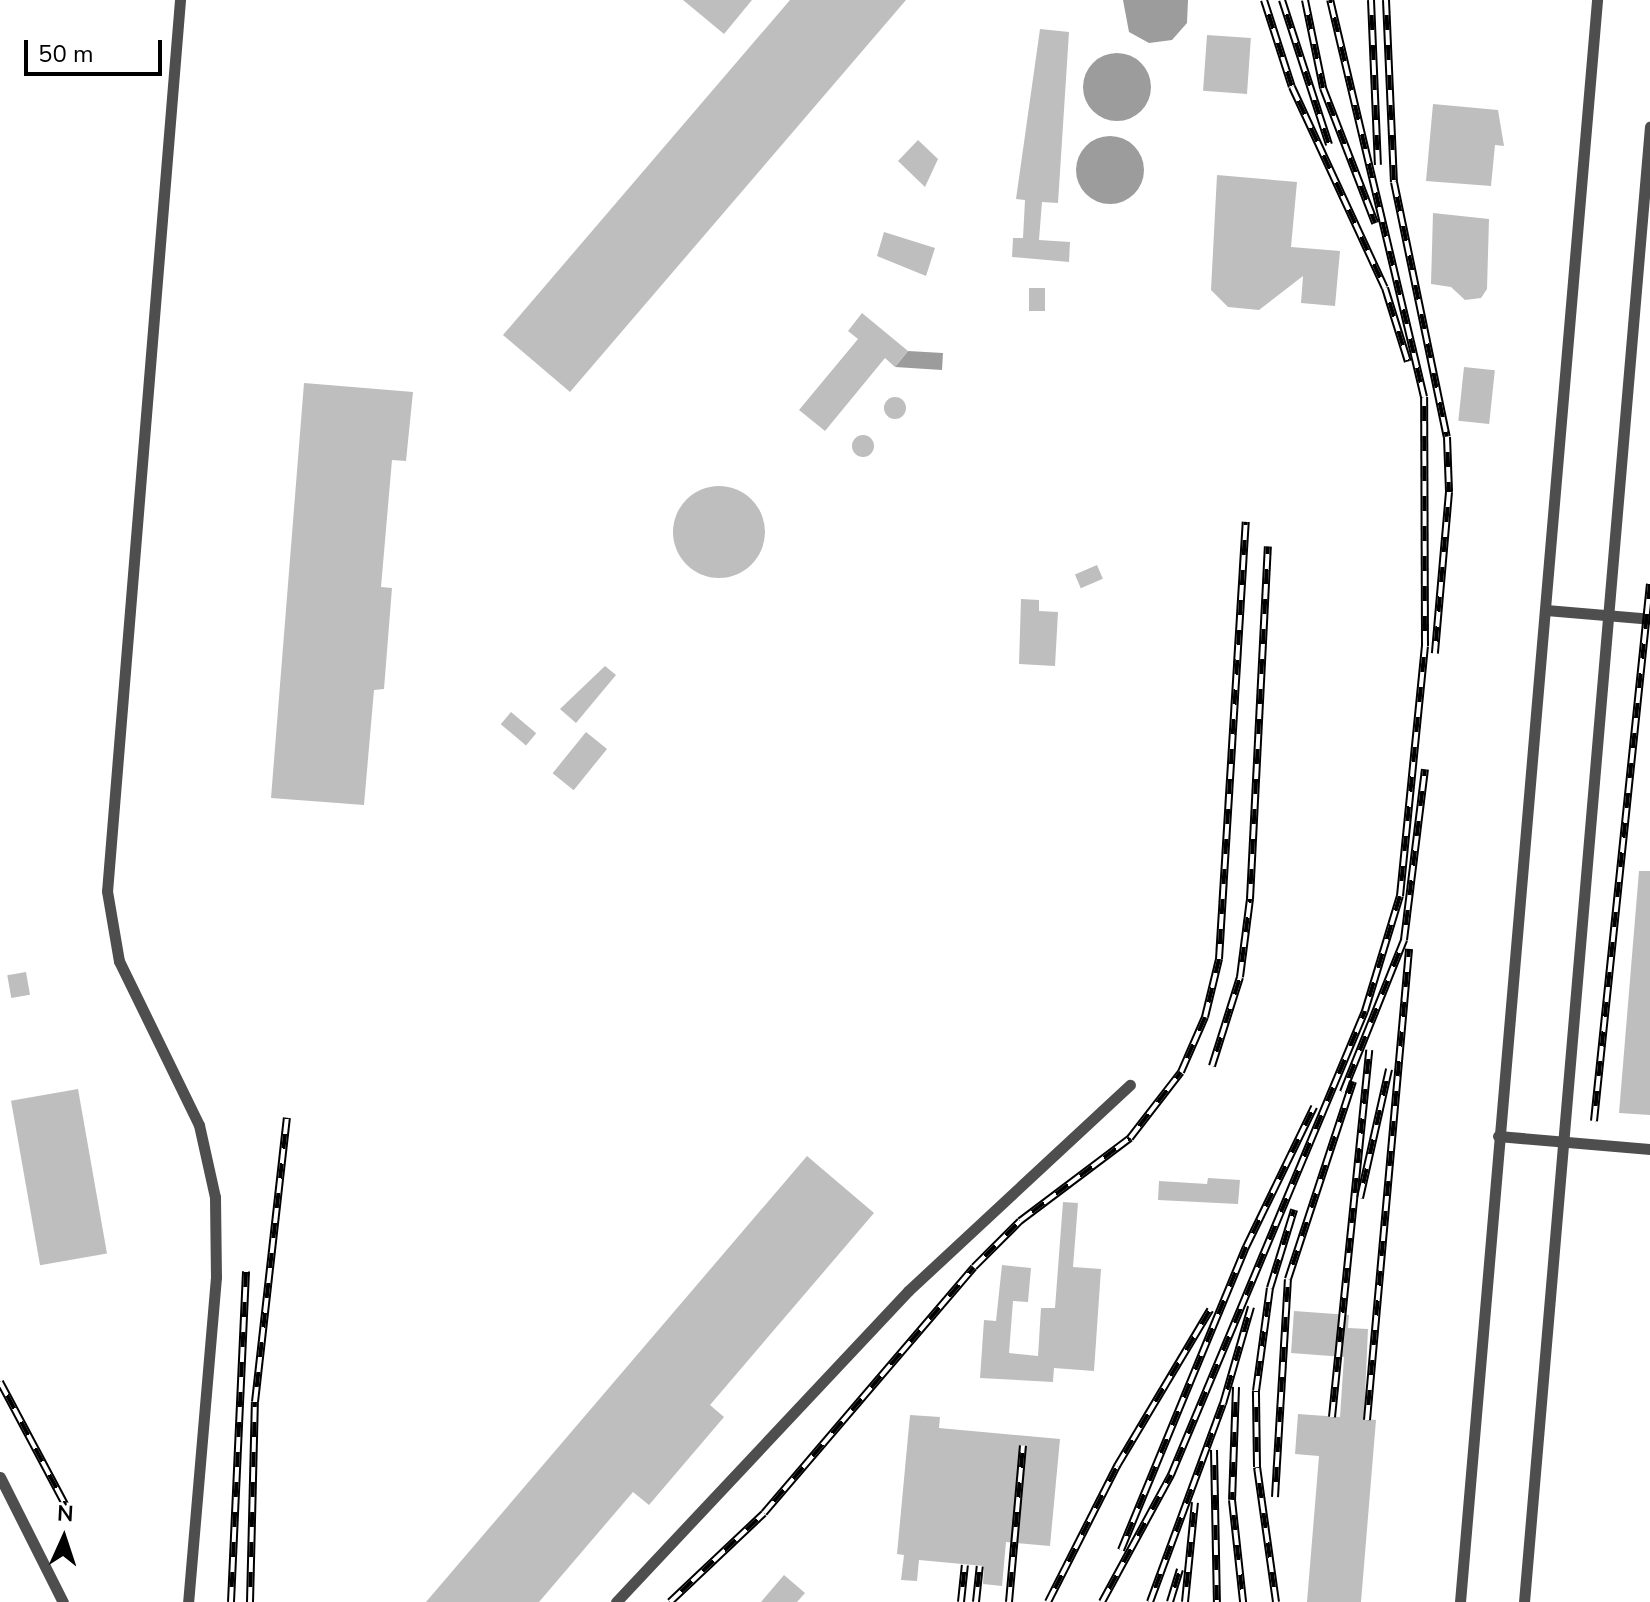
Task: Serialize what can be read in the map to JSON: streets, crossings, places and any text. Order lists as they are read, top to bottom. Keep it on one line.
{"scale_bar":"50 m","north":"top"}
